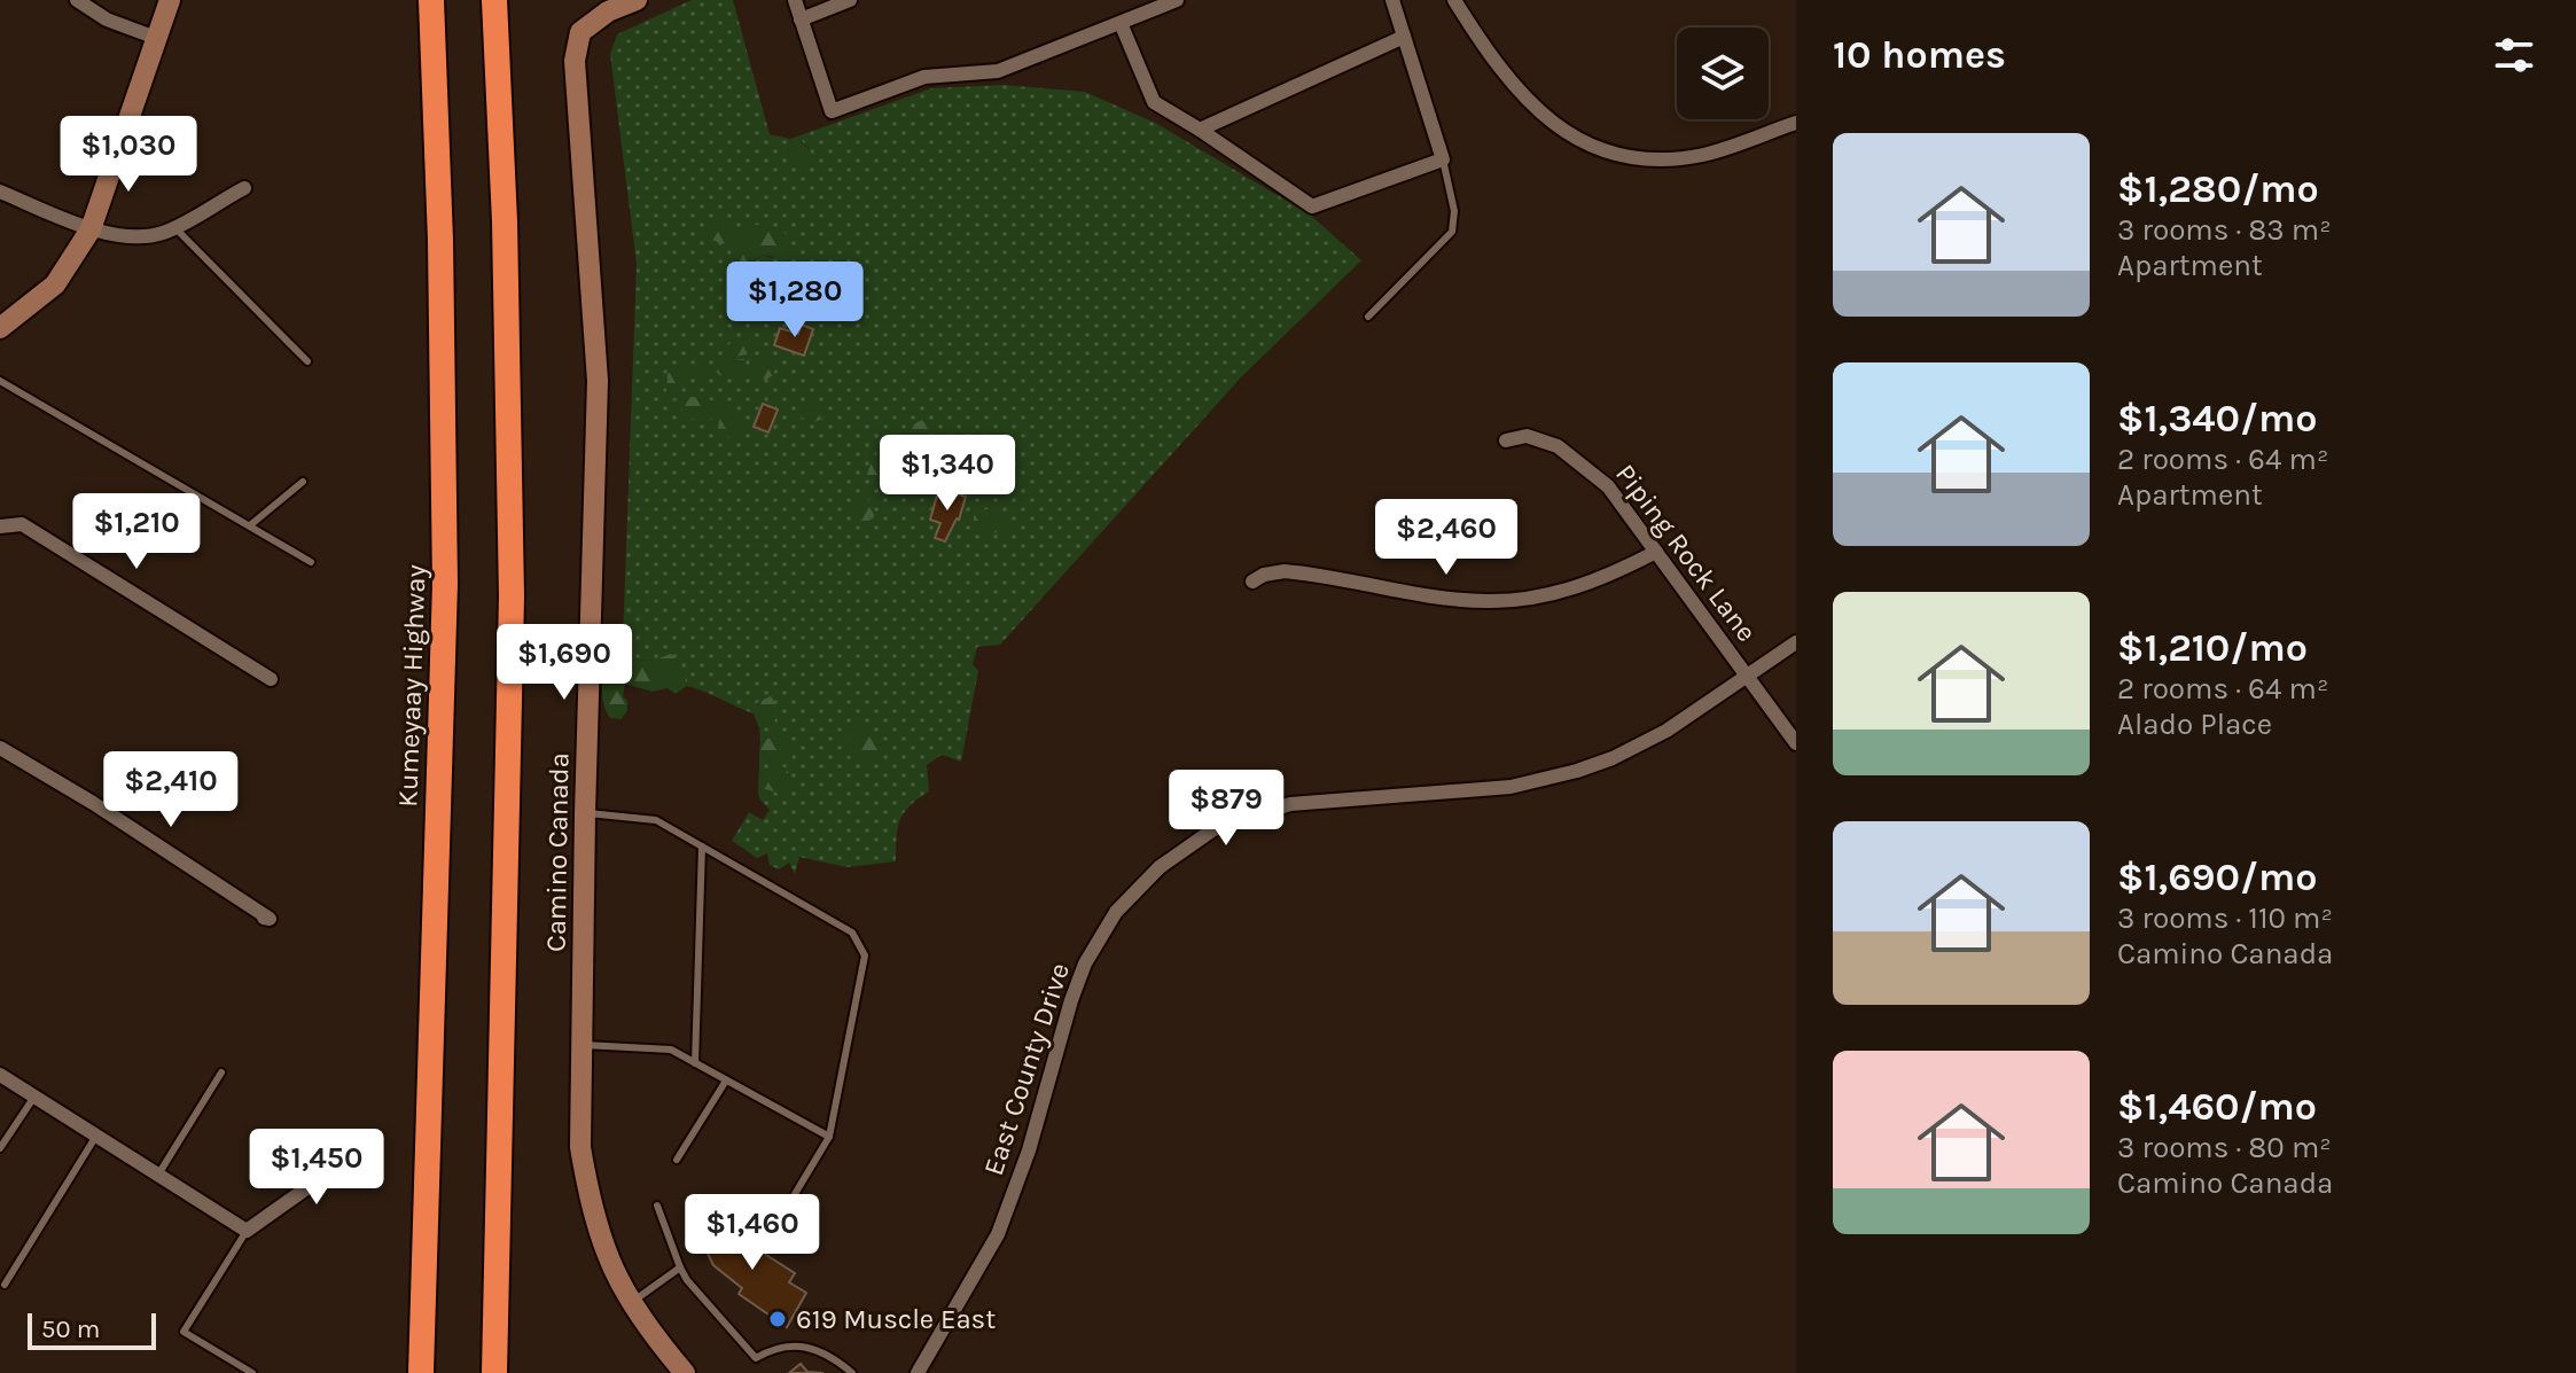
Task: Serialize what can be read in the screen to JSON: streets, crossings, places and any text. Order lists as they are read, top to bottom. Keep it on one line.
{"streets":{"highway":["Kumeyaay Highway"],"street":["Piping Rock Lane","Camino Canada","East County Drive"]},"crossings":[["Piping Rock Lane","East County Drive"]],"places":["619 Muscle East"],"scale_bar":"50 m","page":{"heading":"10 homes","list":[{"name":"$1,280/mo","note":"3 rooms · 83 m² · Apartment"},{"name":"$1,340/mo","note":"2 rooms · 64 m² · Apartment"},{"name":"$1,210/mo","note":"2 rooms · 64 m² · Alado Place"},{"name":"$1,690/mo","note":"3 rooms · 110 m² · Camino Canada"},{"name":"$1,460/mo","note":"3 rooms · 80 m² · Camino Canada"}],"price":["$1,030","$1,280","$1,340","$1,210","$2,460","$1,690","$2,410","$879","$1,450","$1,460"],"scale":"50 m"}}
